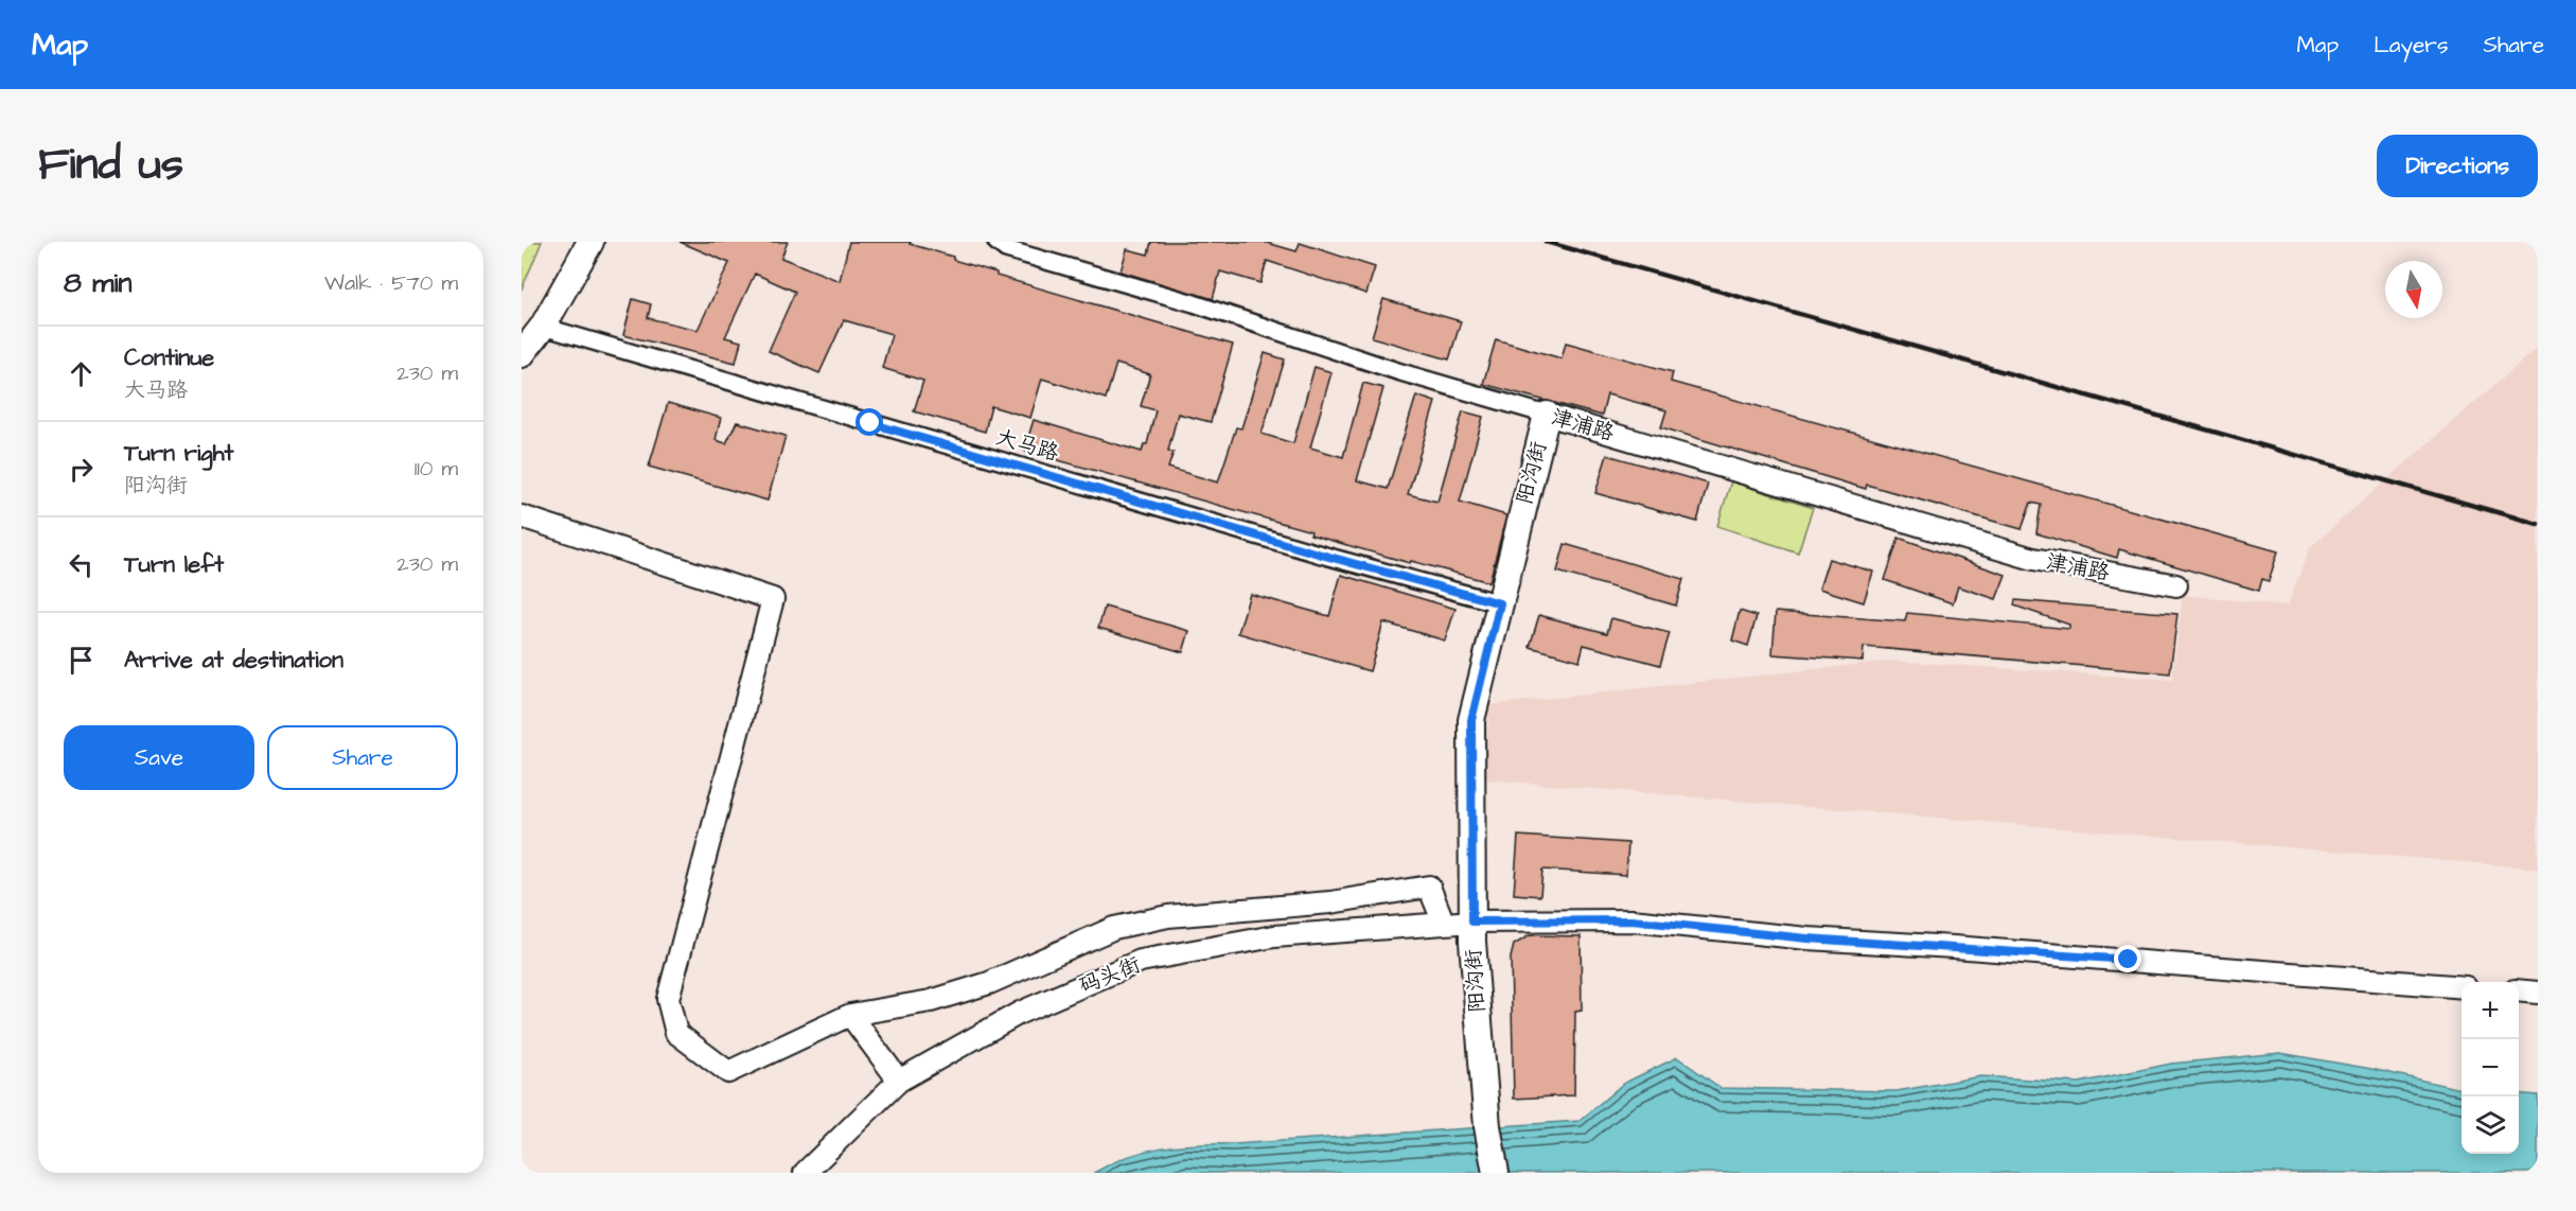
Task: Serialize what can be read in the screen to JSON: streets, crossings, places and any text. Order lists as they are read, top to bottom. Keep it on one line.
{"streets":{"street":["津浦路","大马路","阳沟街","码头街"]},"crossings":[["津浦路","阳沟街"],["大马路","阳沟街"],["阳沟街","码头街"]],"north":"bottom","page":{"header":"Map","nav":["Map","Layers","Share"],"title":"Find us","buttons":["Directions",["Save","Share"]],"heading":["8 min","Walk · 570 m"],"list":[["Continue","大马路","230 m"],["Turn right","阳沟街","110 m"],["Turn left","230 m"],"Arrive at destination"],"map_buttons":["+","−"]}}
